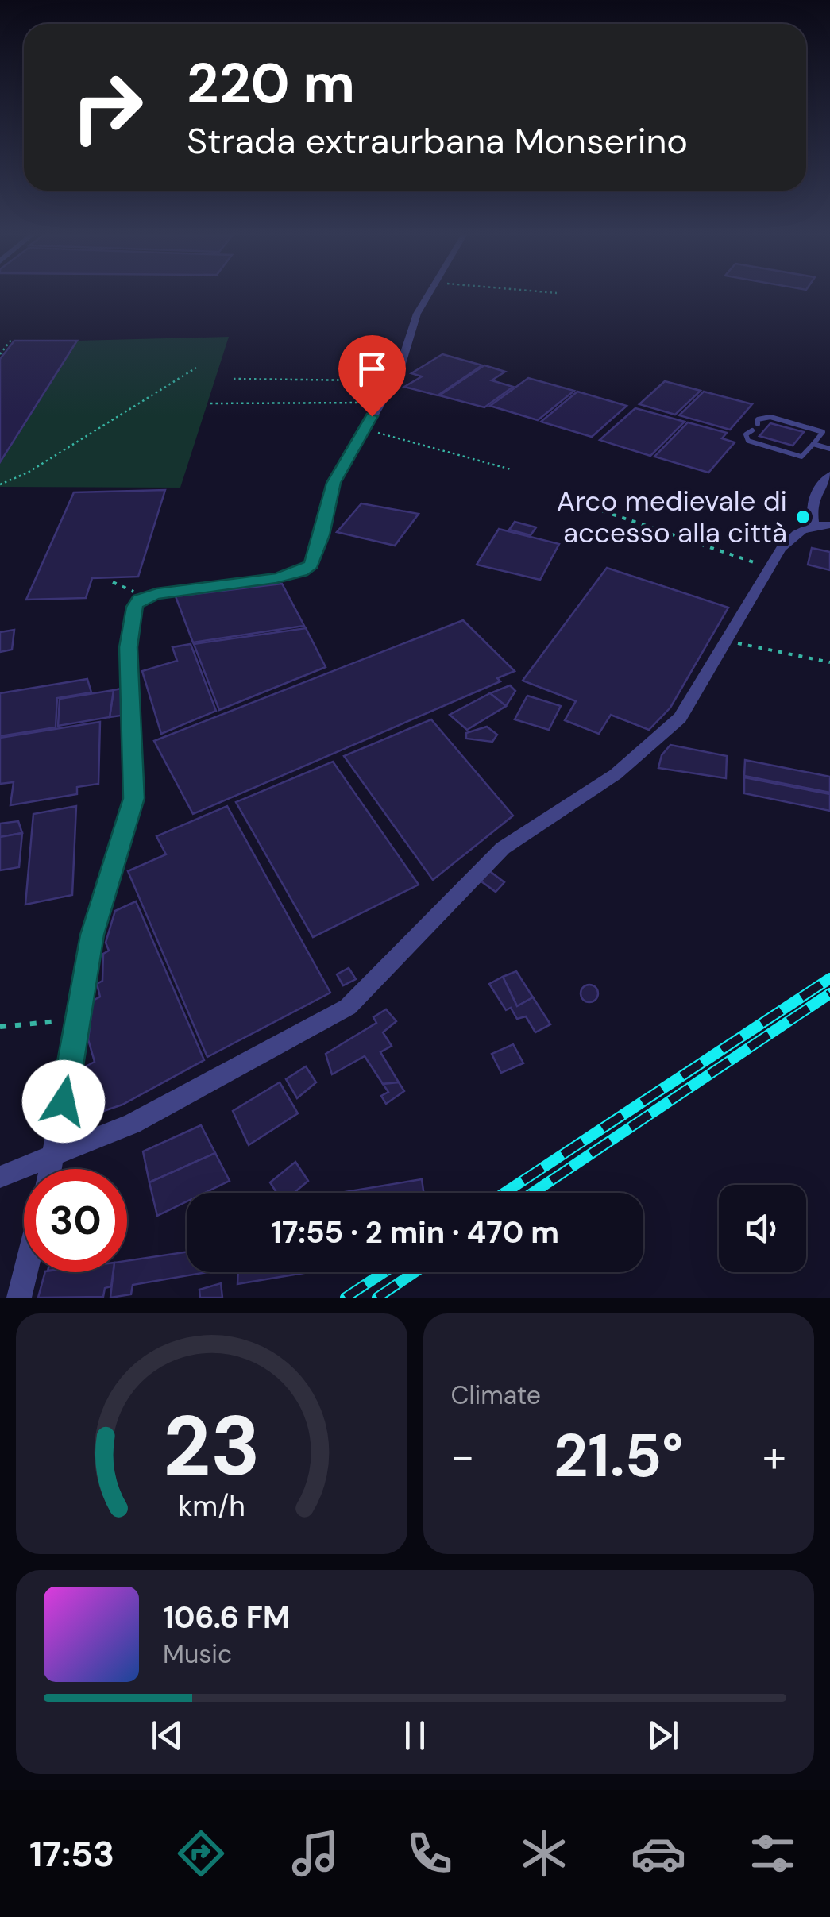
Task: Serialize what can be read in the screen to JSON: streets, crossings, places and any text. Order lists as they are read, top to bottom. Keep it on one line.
{"places":["Arco medievale di accesso alla città"],"page":{"turn":["220 m","Strada extraurbana Monserino"],"limit":"30","trip":"17:55 · 2 min · 470 m","tile":"Climate","heat":["−","21.5°","+"],"song":["106.6 FM","Music"],"tabs":"17:53","gauge":["23","km/h"]}}
